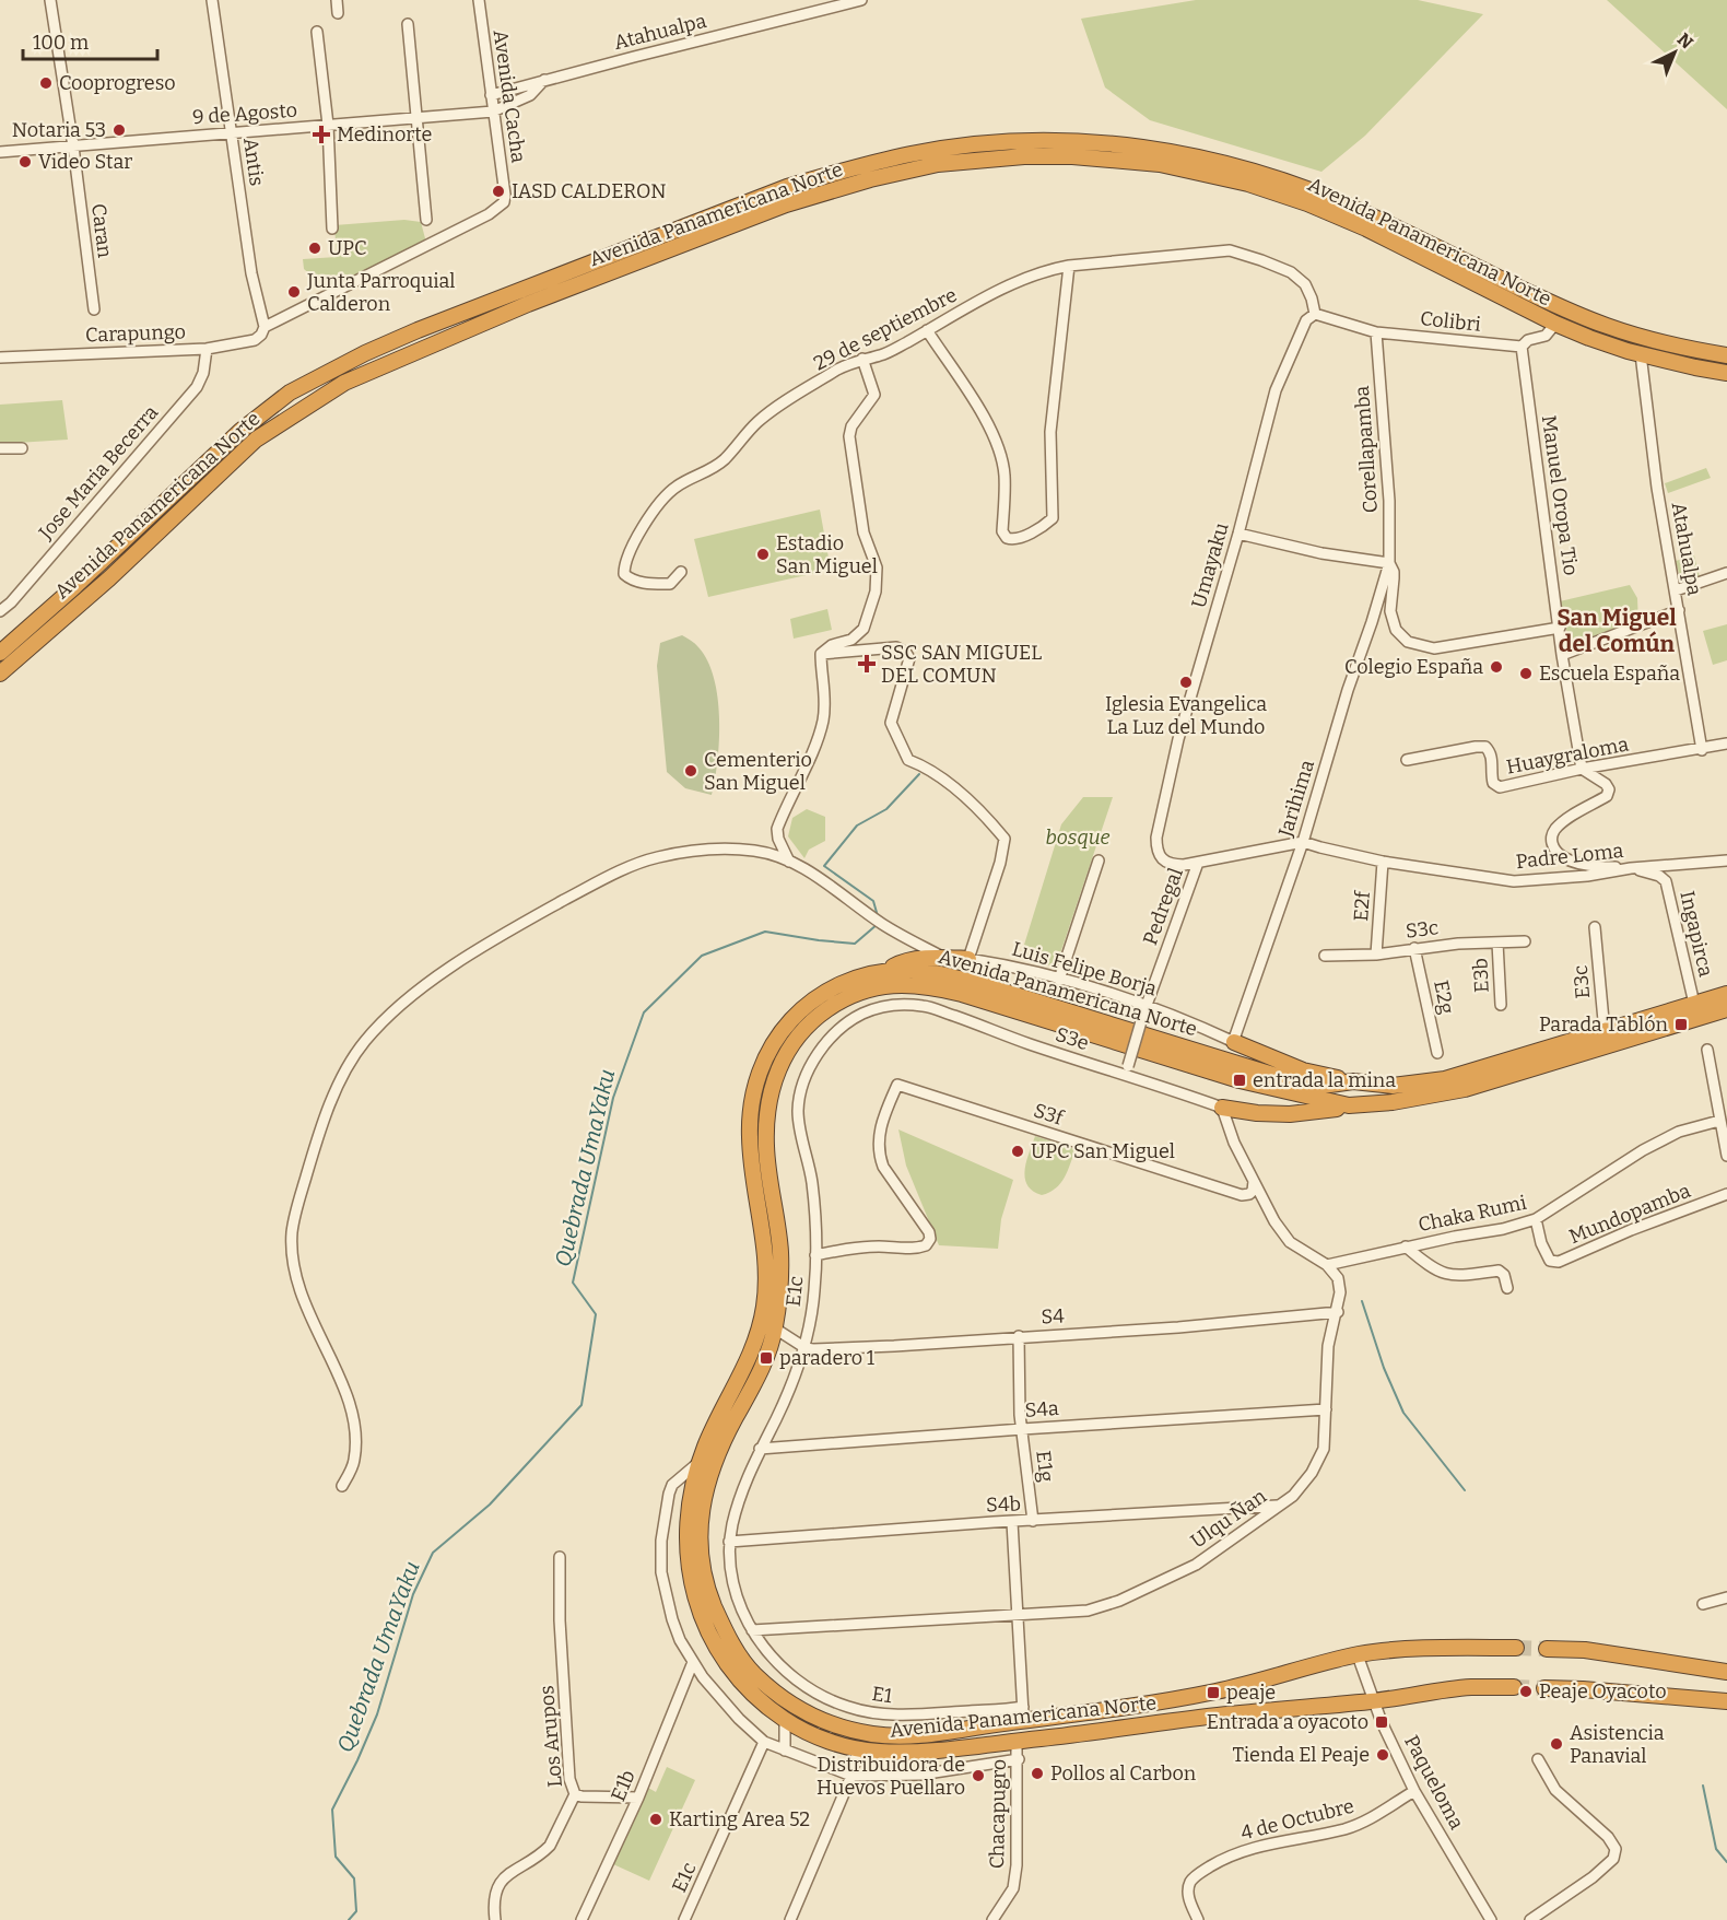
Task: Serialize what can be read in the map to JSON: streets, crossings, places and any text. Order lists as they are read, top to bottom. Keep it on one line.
{"streets":{"highway":["Avenida Panamericana Norte"],"street":["Atahualpa","Avenida Cacha","9 de Agosto","Antis","Caran","Colibri","29 de septiembre","Carapungo","Corellapamba","Jose Maria Becerra","Manuel Oropa Tio","Umayaku","Huaygraloma","Jarihima","Padre Loma","Pedregal","E2f","S3c","Ingapirca","Luis Felipe Borja","E3b","E3c","E2g","S3e","S3f","Chaka Rumi","Mundopamba","E1c","S4","S4a","E1g","S4b","Ulqu Ñan","E1","Los Arupos","Paqueloma","E1b","Chacapugro","4 de Octubre"]},"crossings":[["Atahualpa","Avenida Cacha"],["Atahualpa","9 de Agosto"],["Atahualpa","Avenida Panamericana Norte"],["Atahualpa","Huaygraloma"],["Avenida Cacha","9 de Agosto"],["Avenida Cacha","Antis"],["Avenida Cacha","Carapungo"],["9 de Agosto","Antis"],["9 de Agosto","Caran"],["Antis","Carapungo"],["Avenida Panamericana Norte","Ingapirca"],["Avenida Panamericana Norte","E3c"],["Avenida Panamericana Norte","E1"],["Avenida Panamericana Norte","Paqueloma"],["Avenida Panamericana Norte","Chacapugro"],["Colibri","Corellapamba"],["Colibri","Manuel Oropa Tio"],["29 de septiembre","Umayaku"],["Carapungo","Jose Maria Becerra"],["Corellapamba","Jarihima"],["Manuel Oropa Tio","Huaygraloma"],["Manuel Oropa Tio","Ingapirca"],["Umayaku","Pedregal"],["Huaygraloma","Ingapirca"],["Jarihima","Padre Loma"],["Jarihima","Luis Felipe Borja"],["Padre Loma","E2f"],["Padre Loma","Ingapirca"],["Pedregal","Luis Felipe Borja"],["Pedregal","S3e"],["E2f","S3c"],["S3c","E3b"],["S3c","E2g"],["S3e","E1c"],["S3f","E1c"],["Chaka Rumi","Mundopamba"],["Chaka Rumi","Ulqu Ñan"],["E1c","S4"],["E1c","S4a"],["E1c","S4b"],["E1c","Ulqu Ñan"],["E1c","E1"],["S4","E1g"],["S4","Ulqu Ñan"],["S4a","E1g"],["S4a","Ulqu Ñan"],["E1g","S4b"],["S4b","Ulqu Ñan"],["Ulqu Ñan","E1"],["Paqueloma","4 de Octubre"]],"districts":["San Miguel del Común"],"water":["Quebrada UmaYaku"],"parks":["bosque"],"places":{"other":["Cooprogreso","Notaria 53","Video Star","IASD CALDERON","UPC","Junta Parroquial Calderon","Estadio San Miguel","Colegio España","Escuela España","Iglesia Evangelica La Luz del Mundo","Cementerio San Miguel","UPC San Miguel","Peaje Oyacoto","Asistencia Panavial","Tienda El Peaje","Pollos al Carbon","Distribuidora de Huevos Puellaro","Karting Area 52"],"health":["Medinorte","SSC SAN MIGUEL DEL COMUN"],"transit":["Parada Tablón","entrada la mina","paradero 1","peaje","Entrada a oyacoto"]},"scale_bar":"100 m","north":"top right"}
